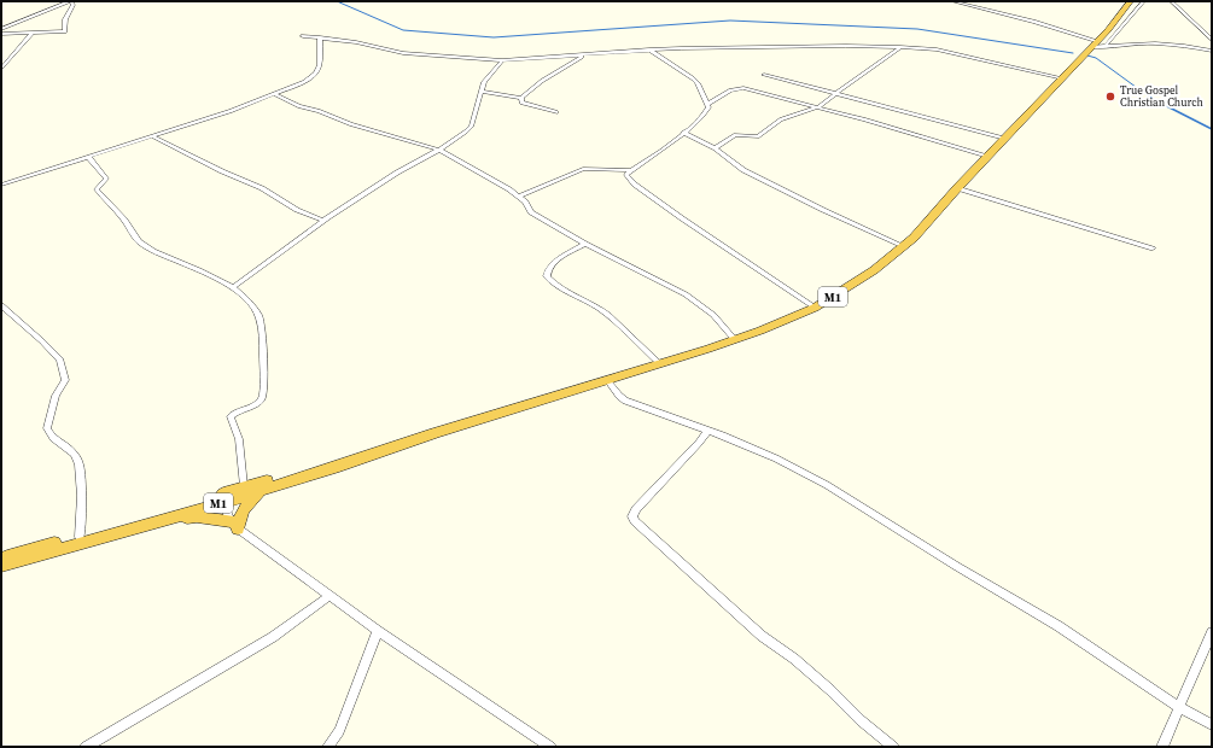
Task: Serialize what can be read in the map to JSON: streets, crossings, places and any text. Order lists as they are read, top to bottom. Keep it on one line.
{"streets":{"highway":["M1"]},"places":["True Gospel Christian Church"]}
